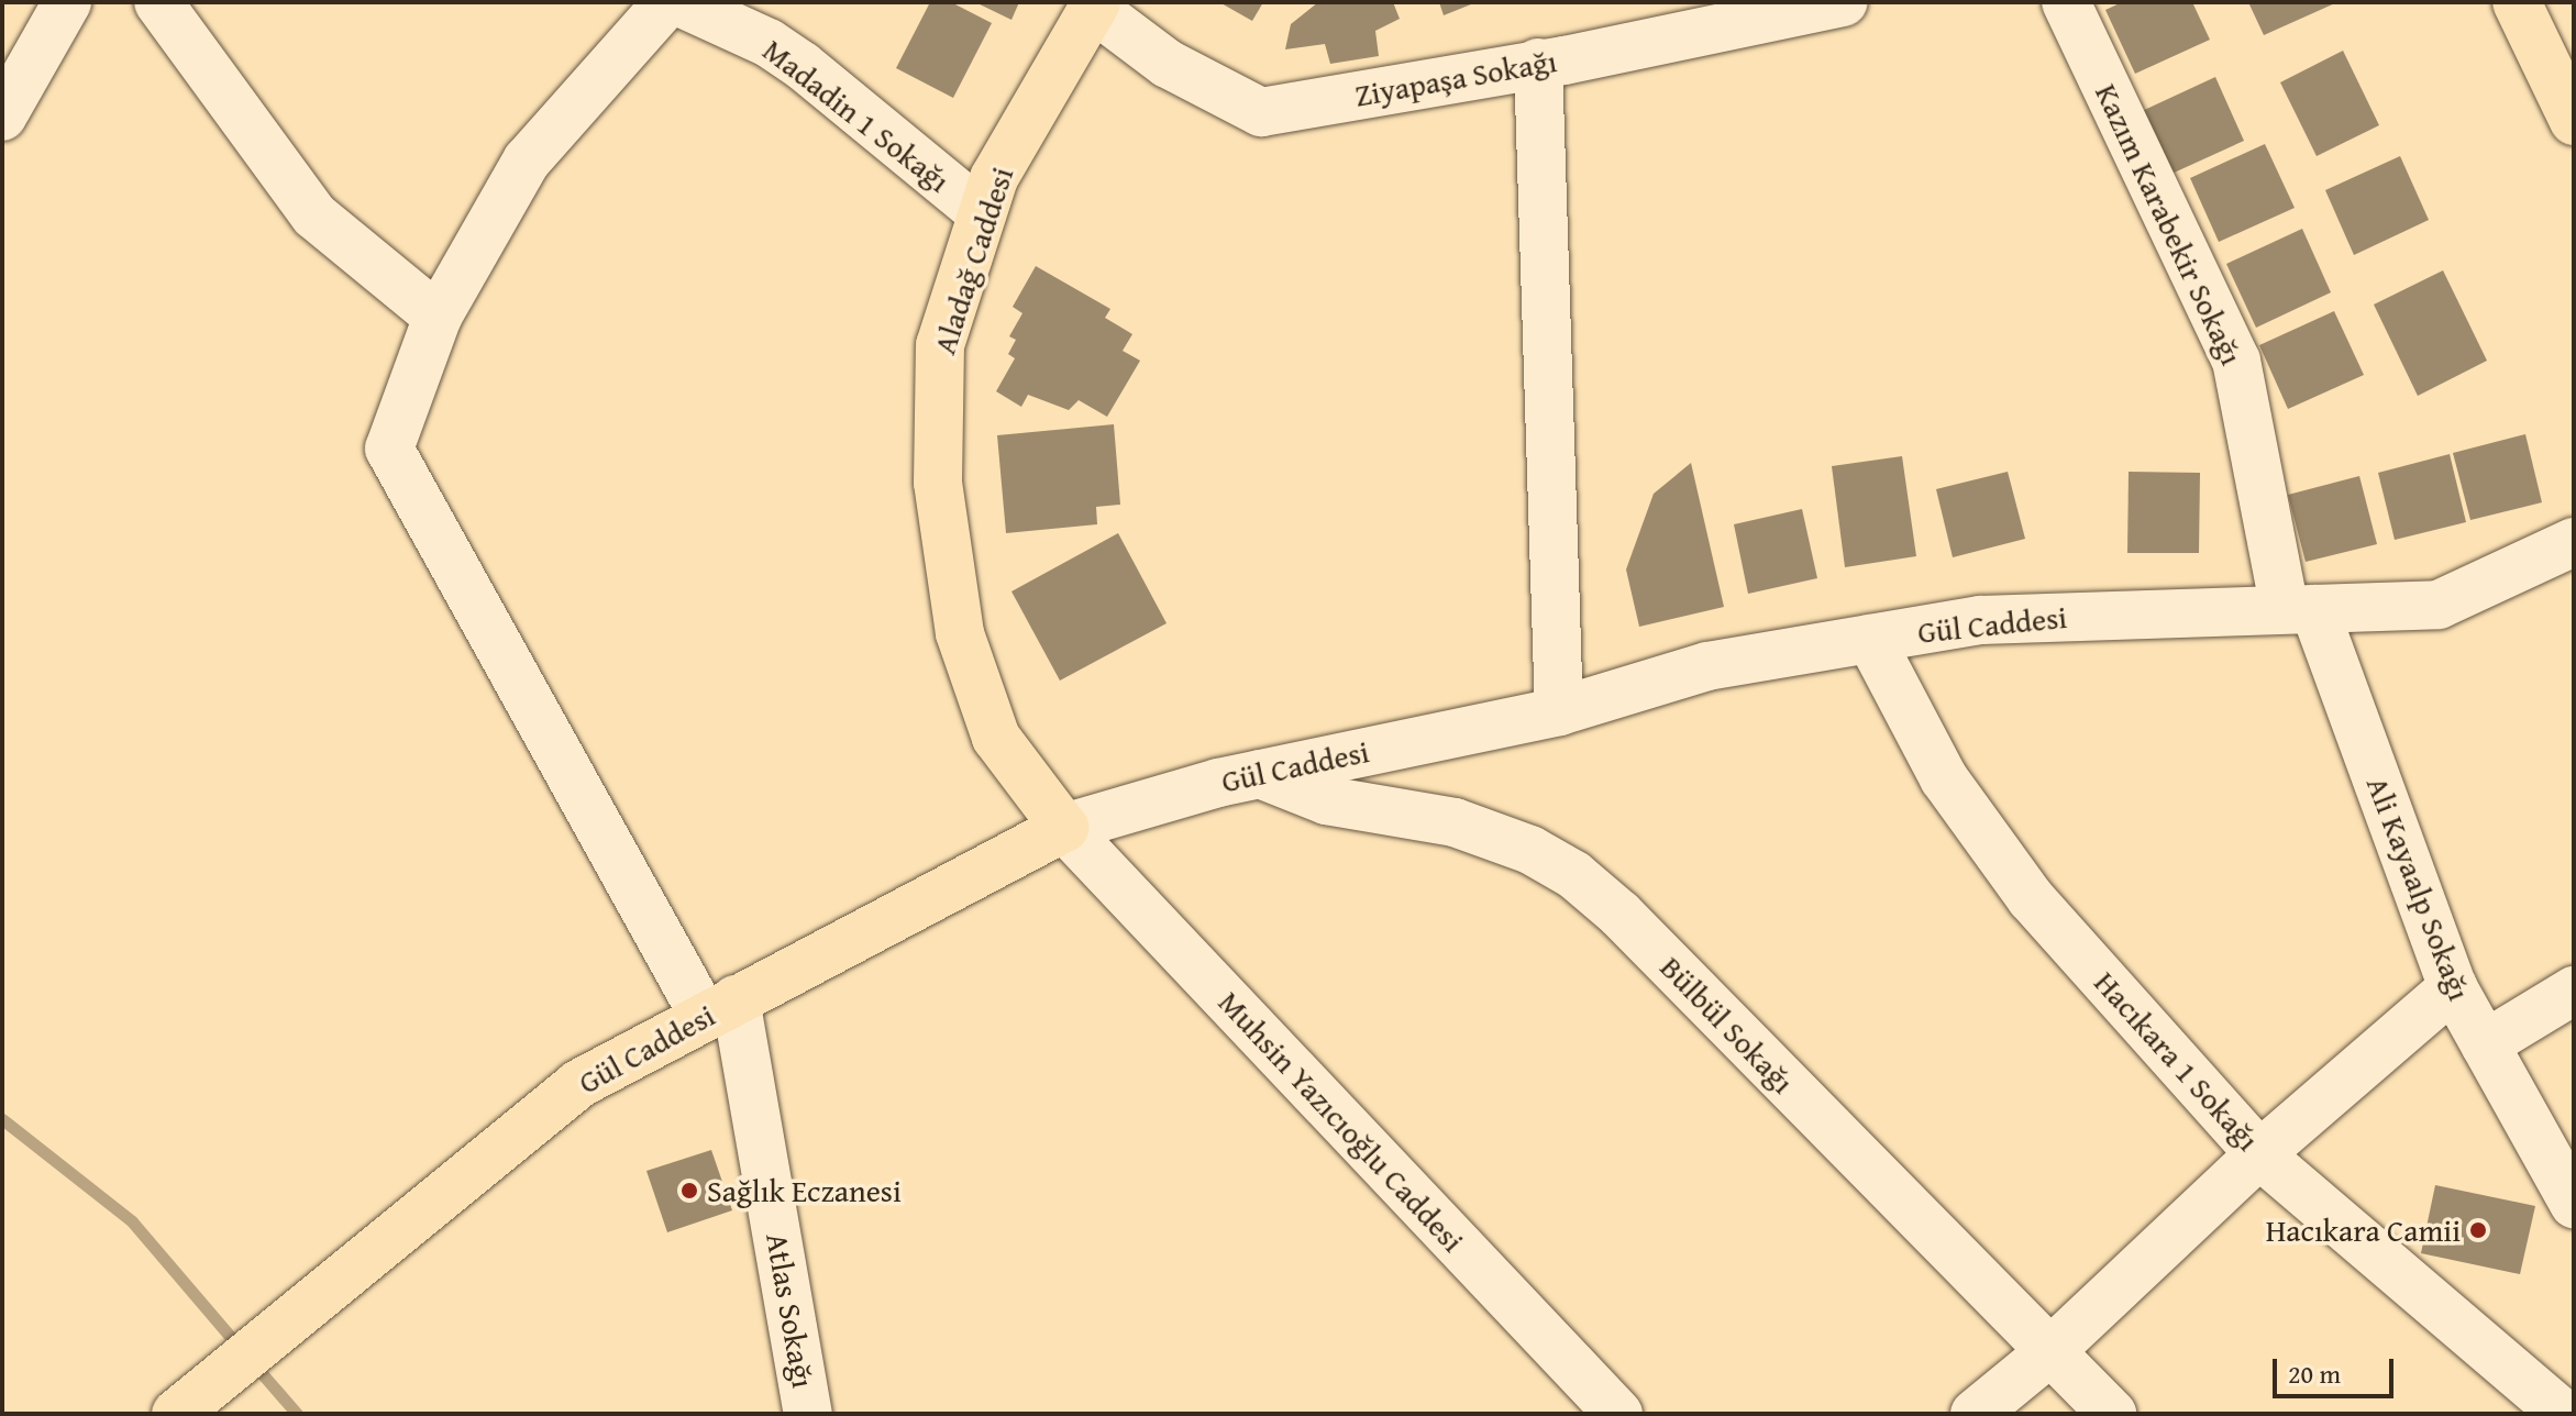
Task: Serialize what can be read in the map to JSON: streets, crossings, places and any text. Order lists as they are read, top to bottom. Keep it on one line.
{"streets":{"main road":["Aladağ Caddesi","Gül Caddesi"],"street":["Ziyapaşa Sokağı","Madadin 1 Sokağı","Kazım Karabekir Sokağı","Ali Kayaalp Sokağı","Bülbül Sokağı","Hacıkara 1 Sokağı","Muhsin Yazıcıoğlu Caddesi","Atlas Sokağı"]},"crossings":[["Ziyapaşa Sokağı","Aladağ Caddesi"],["Madadin 1 Sokağı","Aladağ Caddesi"],["Kazım Karabekir Sokağı","Gül Caddesi"],["Kazım Karabekir Sokağı","Ali Kayaalp Sokağı"],["Aladağ Caddesi","Gül Caddesi"],["Aladağ Caddesi","Muhsin Yazıcıoğlu Caddesi"],["Gül Caddesi","Ali Kayaalp Sokağı"],["Gül Caddesi","Bülbül Sokağı"],["Gül Caddesi","Hacıkara 1 Sokağı"],["Gül Caddesi","Muhsin Yazıcıoğlu Caddesi"],["Gül Caddesi","Atlas Sokağı"]],"places":["Sağlık Eczanesi","Hacıkara Camii"],"scale_bar":"20 m"}
